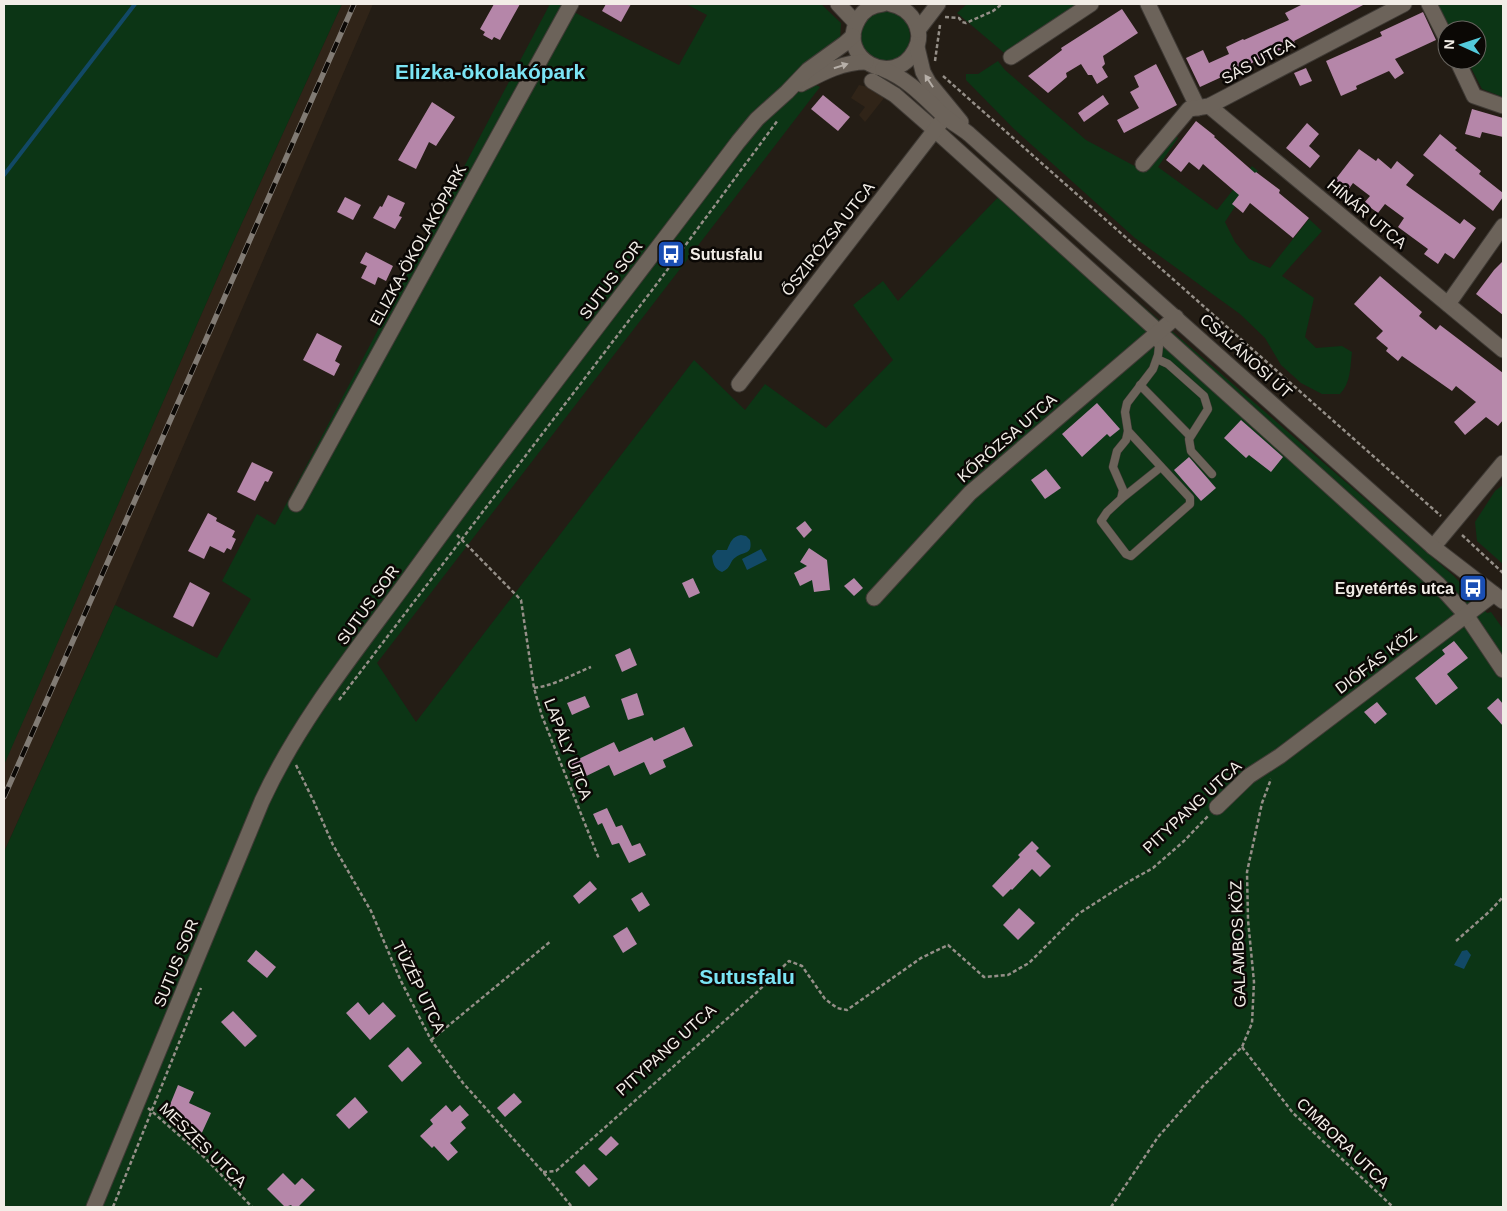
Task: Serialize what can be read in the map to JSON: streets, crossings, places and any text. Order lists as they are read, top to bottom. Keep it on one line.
{"streets":{"street":["SÁS UTCA","HÍNÁR UTCA","ŐSZIRÓZSA UTCA","ELIZKA-ÖKOLAKÓPARK","SUTUS SOR","CSALÁNOSI ÚT","KŐRÓZSA UTCA","DIÓFÁS KÖZ","PITYPANG UTCA"],"path":["LAPÁLY UTCA","GALAMBOS KÖZ","TÜZÉP UTCA","CIMBORA UTCA","MESZES UTCA"]},"crossings":[["SÁS UTCA","HÍNÁR UTCA"],["ŐSZIRÓZSA UTCA","CSALÁNOSI ÚT"],["SUTUS SOR","LAPÁLY UTCA"],["SUTUS SOR","MESZES UTCA"],["CSALÁNOSI ÚT","KŐRÓZSA UTCA"],["CSALÁNOSI ÚT","DIÓFÁS KÖZ"],["DIÓFÁS KÖZ","PITYPANG UTCA"],["DIÓFÁS KÖZ","GALAMBOS KÖZ"],["PITYPANG UTCA","GALAMBOS KÖZ"],["PITYPANG UTCA","TÜZÉP UTCA"],["GALAMBOS KÖZ","CIMBORA UTCA"]],"districts":["Elizka-ökolakópark","Sutusfalu"],"places":{"bus stop":["Sutusfalu","Egyetértés utca"]},"north":"left"}
